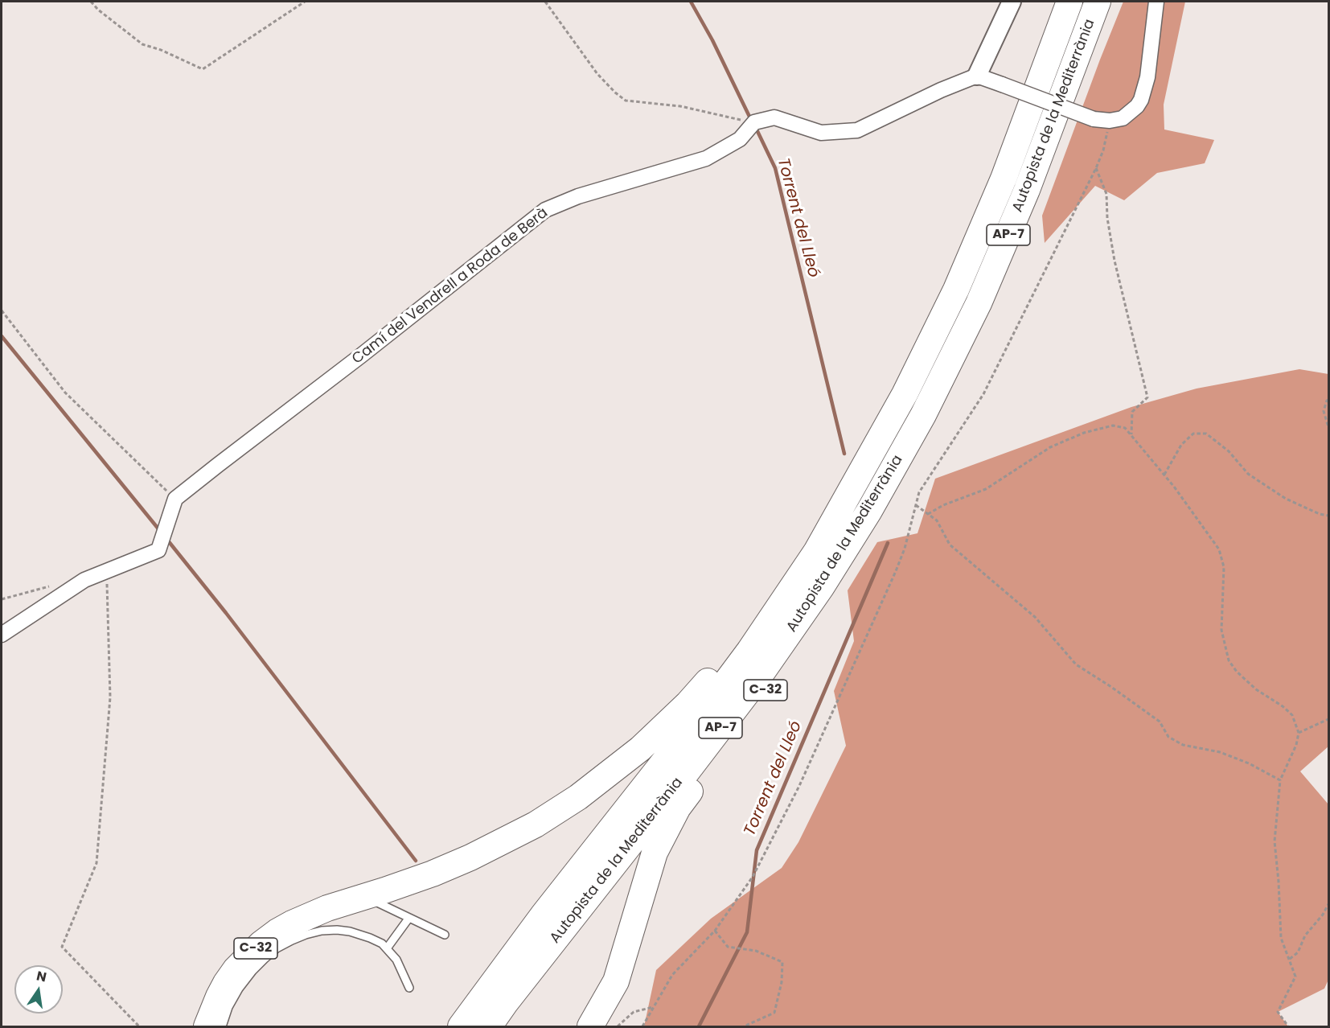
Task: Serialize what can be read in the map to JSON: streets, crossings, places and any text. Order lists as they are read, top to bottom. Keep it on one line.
{"streets":{"highway":["Autopista de la Mediterrània","AP-7","C-32"],"street":["Camí del Vendrell a Roda de Berà"]},"crossings":[["Autopista de la Mediterrània","C-32"]],"water":["Torrent del Lleó"],"north":"top"}
